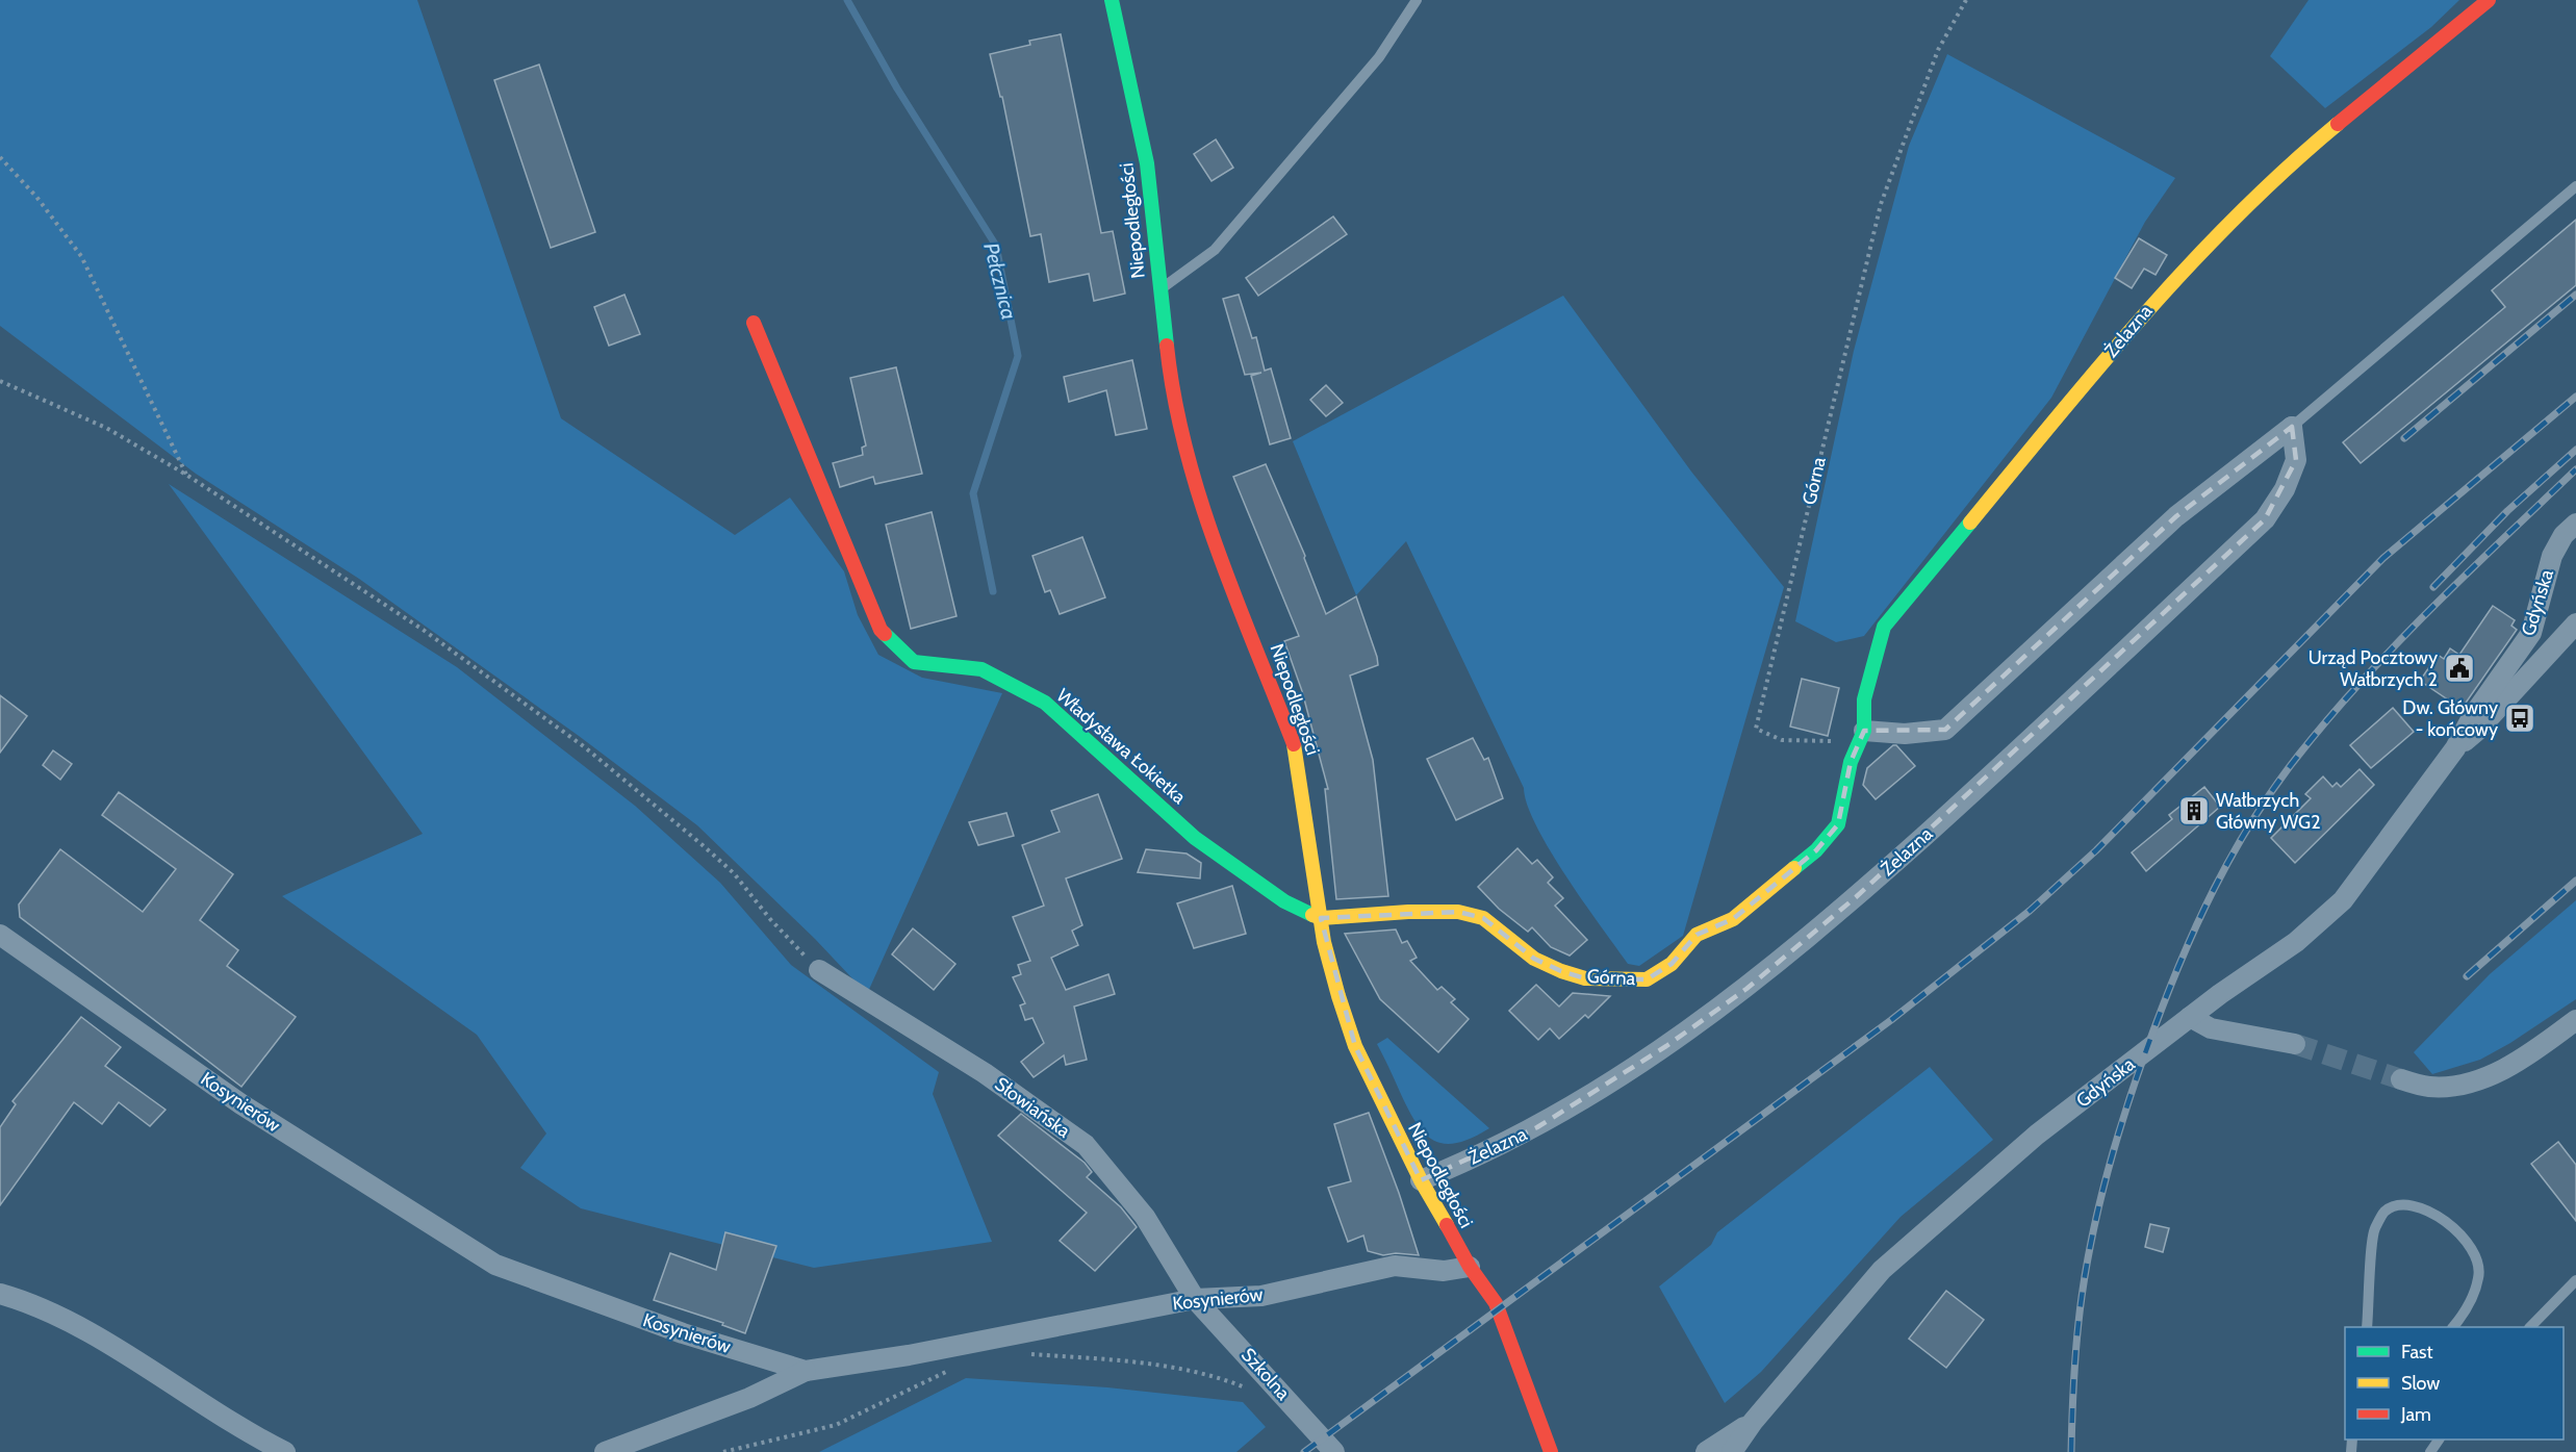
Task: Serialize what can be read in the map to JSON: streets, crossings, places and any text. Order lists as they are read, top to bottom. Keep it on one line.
{"streets":{"street":["Niepodległości","Żelazna","Górna","Gdyńska","Władysława Łokietka","Kosynierów","Słowiańska","Szkolna"]},"crossings":[["Niepodległości","Żelazna"],["Niepodległości","Górna"],["Niepodległości","Władysława Łokietka"],["Niepodległości","Kosynierów"],["Żelazna","Górna"],["Górna","Władysława Łokietka"],["Kosynierów","Słowiańska"],["Kosynierów","Szkolna"],["Słowiańska","Szkolna"]],"water":["Pełcznica"],"places":{"public building":["Urząd Pocztowy Wałbrzych 2"],"bus stop":["Dw. Główny - końcowy"],"building":["Wałbrzych Główny WG2"]},"legend":["Fast","Slow","Jam"]}
